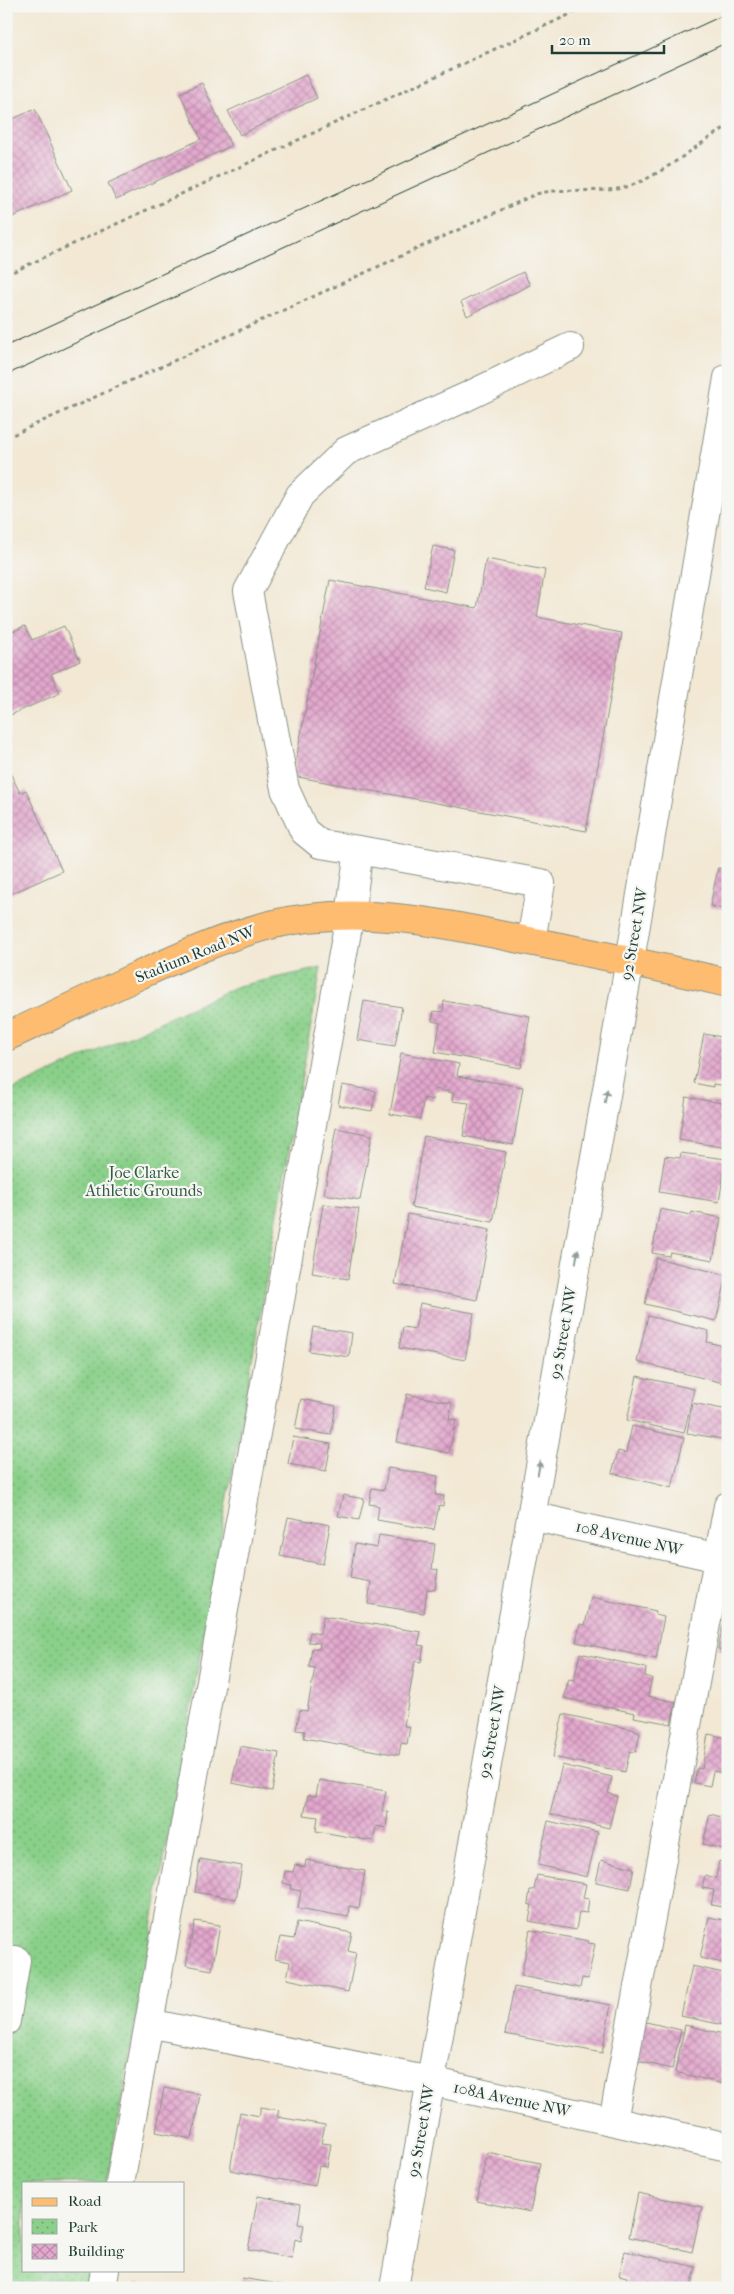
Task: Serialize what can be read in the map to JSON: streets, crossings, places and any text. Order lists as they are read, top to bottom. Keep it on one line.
{"streets":{"main road":["Stadium Road NW"],"street":["92 Street NW","108 Avenue NW","108A Avenue NW"]},"crossings":[["92 Street NW","Stadium Road NW"],["92 Street NW","108 Avenue NW"],["92 Street NW","108A Avenue NW"]],"parks":["Joe Clarke Athletic Grounds"],"legend":["Road","Park","Building"],"scale_bar":"20 m"}
